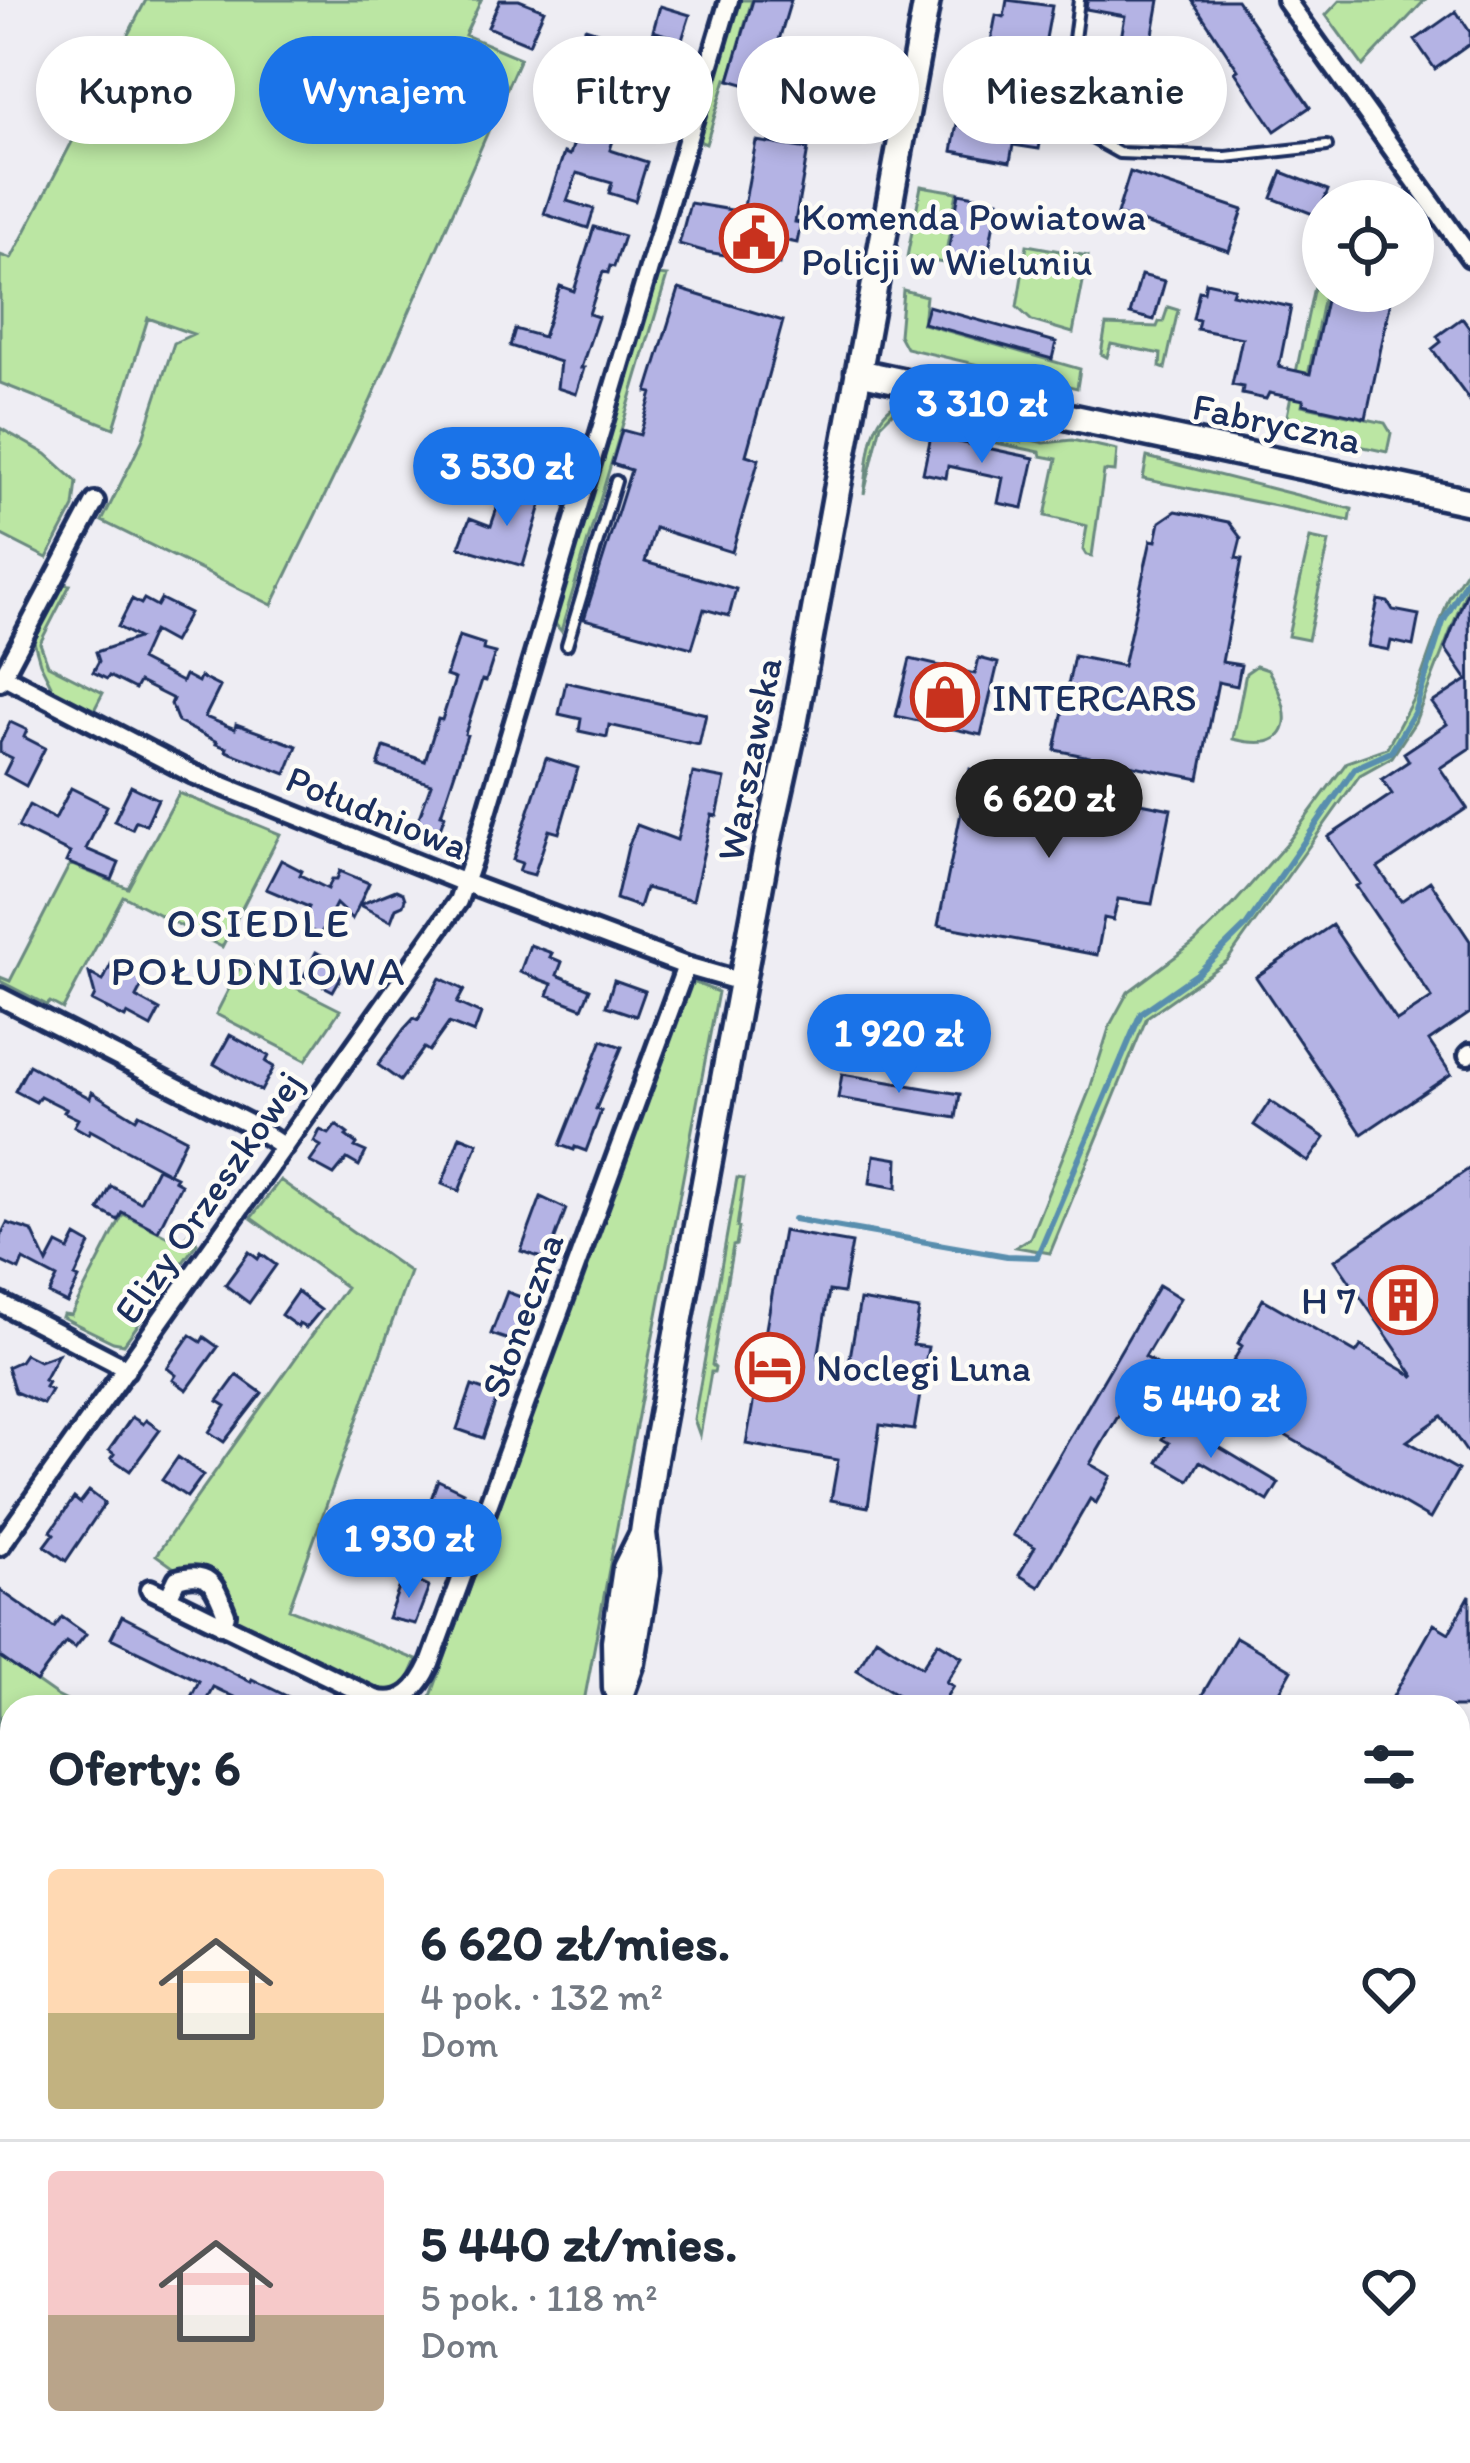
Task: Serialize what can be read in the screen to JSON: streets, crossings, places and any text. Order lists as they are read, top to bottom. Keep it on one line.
{"streets":{"main road":["Fabryczna","Warszawska"],"street":["Południowa","Elizy Orzeszkowej","Słoneczna"]},"crossings":[["Fabryczna","Warszawska"],["Warszawska","Południowa"],["Południowa","Elizy Orzeszkowej"],["Południowa","Słoneczna"]],"districts":["OSIEDLE POŁUDNIOWA"],"places":{"public building":["Komenda Powiatowa Policji w Wieluniu"],"shop":["INTERCARS"],"building":["H 7"],"hotel":["Noclegi Luna"]},"page":{"chip":["Kupno","Wynajem","Filtry","Nowe","Mieszkanie"],"price":["3 310 zł","3 530 zł","6 620 zł","1 920 zł","5 440 zł","1 930 zł"],"heading":"Oferty: 6","list":[{"name":"6 620 zł/mies.","note":"4 pok. · 132 m² · Dom"},{"name":"5 440 zł/mies.","note":"5 pok. · 118 m² · Dom"}]}}
